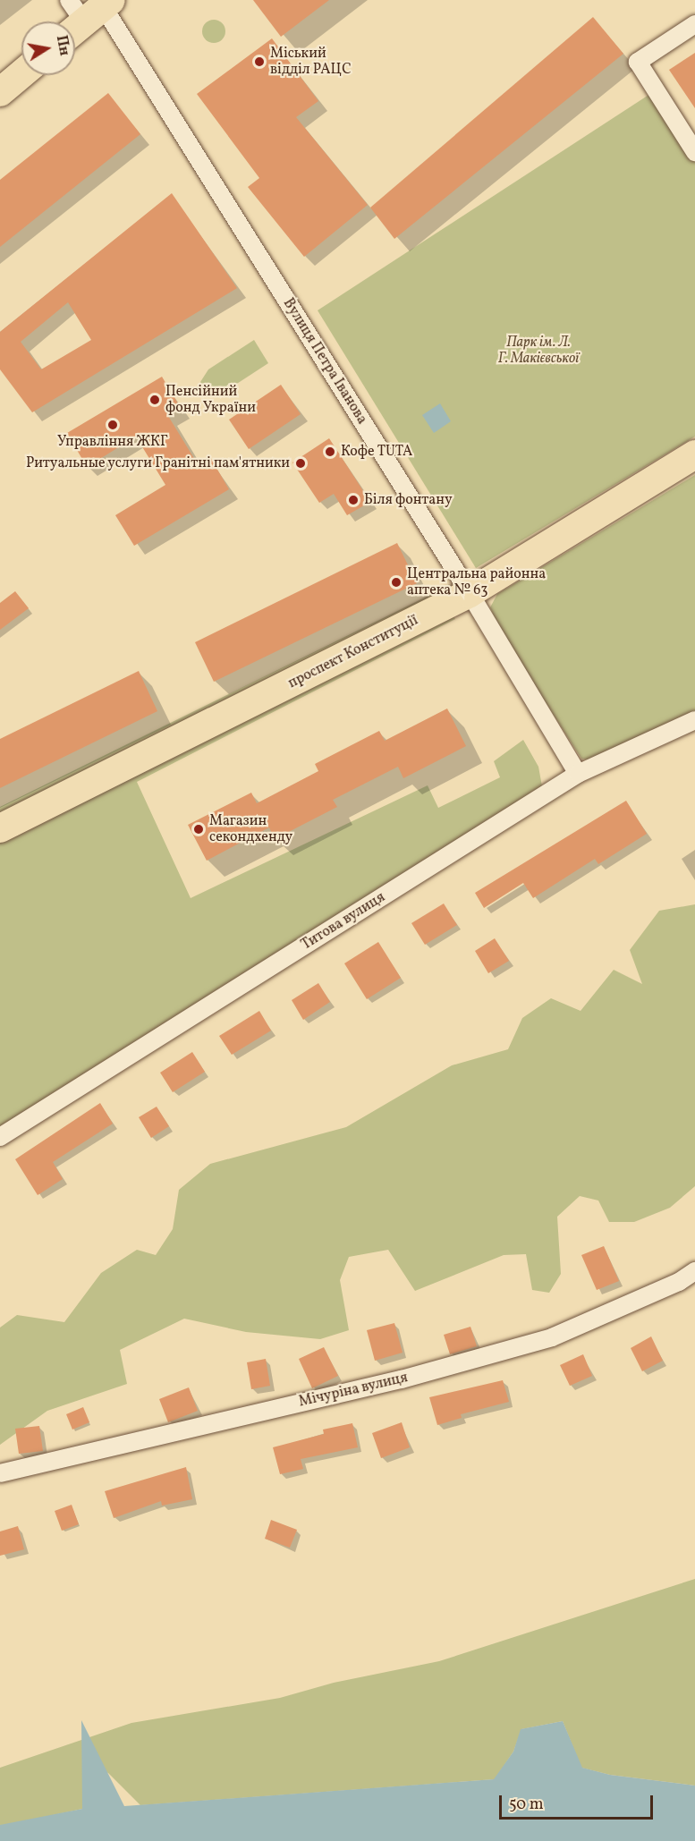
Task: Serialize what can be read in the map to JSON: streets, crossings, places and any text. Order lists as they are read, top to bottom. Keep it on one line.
{"streets":{"main road":["проспект Конституції"],"street":["Вулиця Петра Іванова","Титова вулиця","Мічуріна вулиця"]},"crossings":[["Вулиця Петра Іванова","проспект Конституції"],["Вулиця Петра Іванова","Титова вулиця"]],"parks":["Парк ім. Л. Г. Макієвської"],"places":["Міський відділ РАЦС","Пенсійний фонд України","Управління ЖКГ","Кофе TUTA","Ритуальные услуги Гранітні пам'ятники","Біля фонтану","Центральна районна аптека № 63","Магазин секондхенду"],"scale_bar":"50 m","north":"right"}
